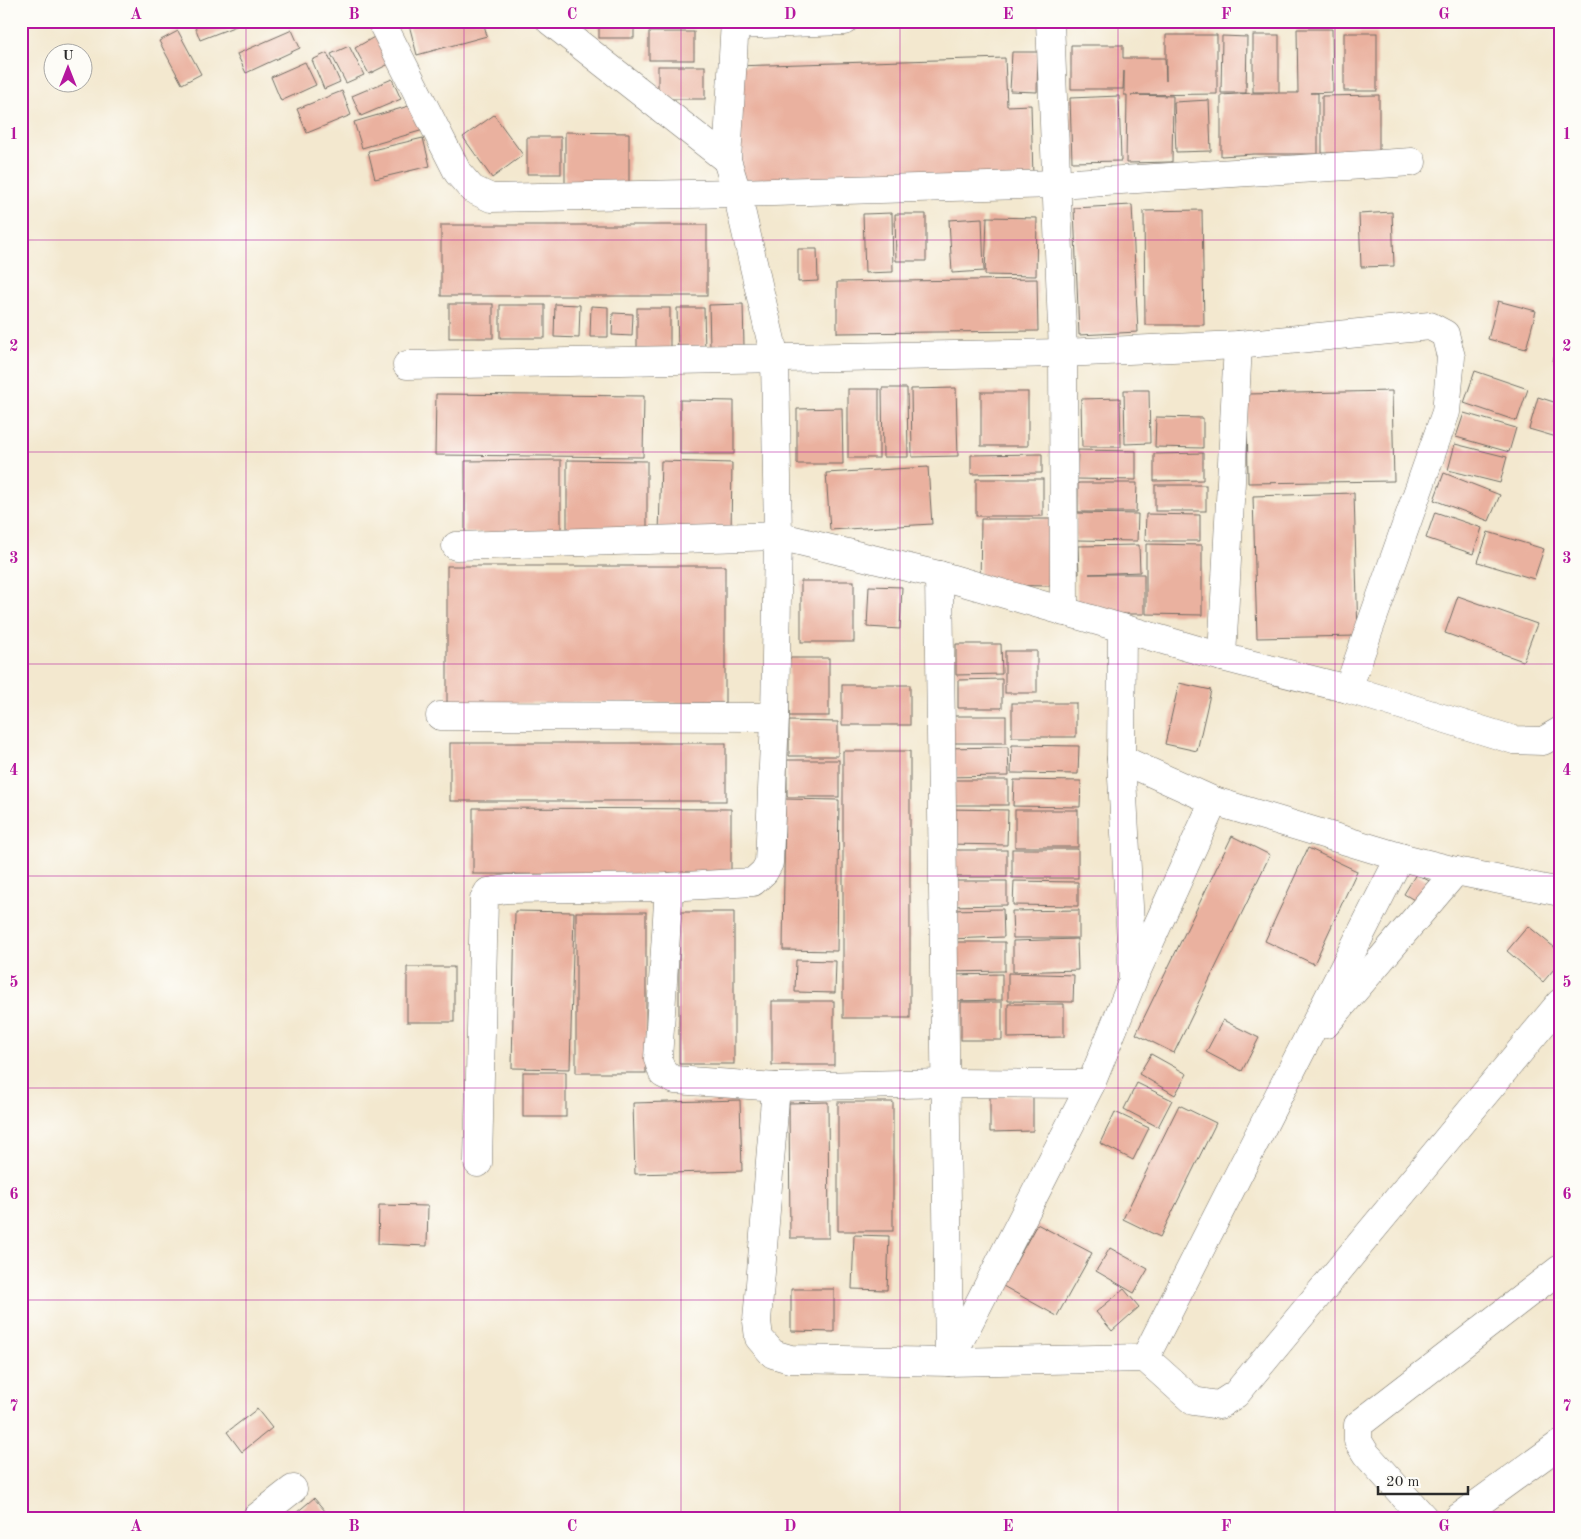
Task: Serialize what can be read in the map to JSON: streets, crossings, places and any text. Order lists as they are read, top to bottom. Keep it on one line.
{"scale_bar":"20 m","north":"top","grid":{"columns":["A","B","C","D","E","F","G"],"rows":["1","2","3","4","5","6","7"]}}
